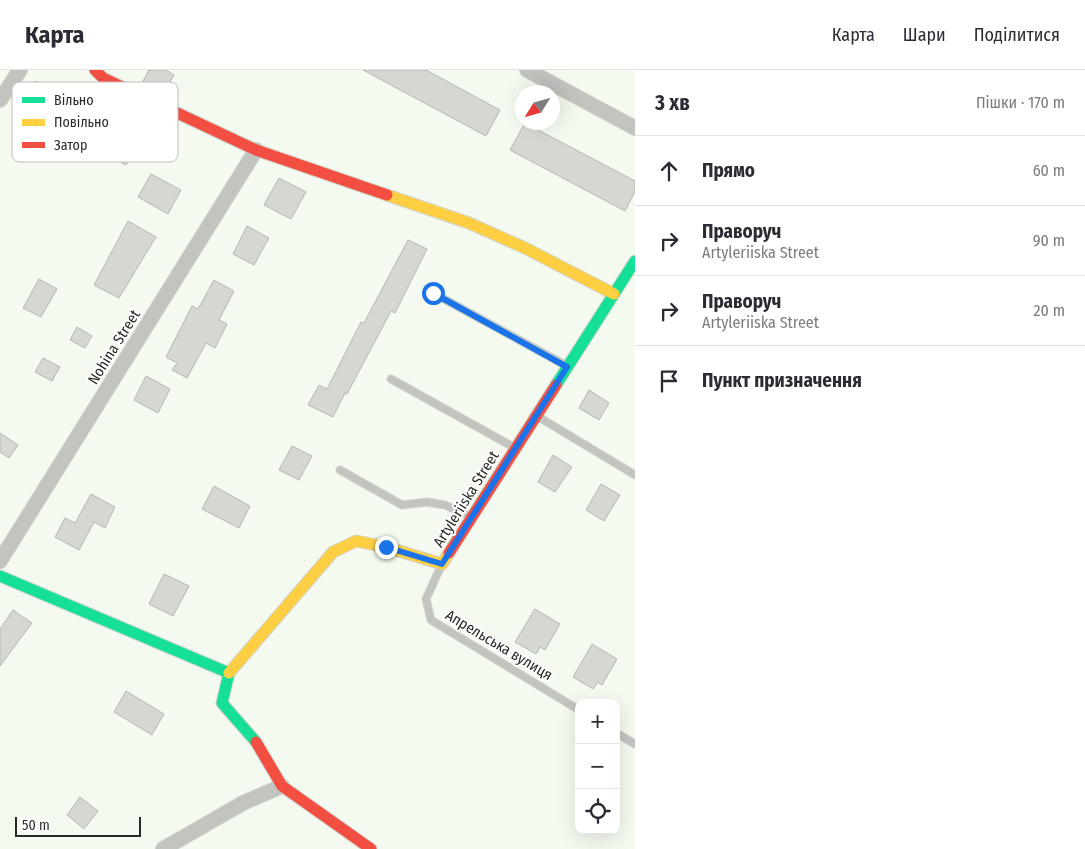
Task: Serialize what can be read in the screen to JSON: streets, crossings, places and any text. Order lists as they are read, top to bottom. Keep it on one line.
{"streets":{"street":["Nohina Street","Artyleriiska Street"],"lane":["Апрельська вулиця"]},"crossings":[["Artyleriiska Street","Апрельська вулиця"]],"legend":["Вільно","Повільно","Затор"],"scale_bar":"50 m","north":"bottom left","page":{"header":"Карта","nav":["Карта","Шари","Поділитися"],"heading":["3 хв","Пішки · 170 m"],"list":[["Прямо","60 m"],["Праворуч","Artyleriiska Street","90 m"],["Праворуч","Artyleriiska Street","20 m"],"Пункт призначення"],"map_buttons":["+","−"],"scale":"50 m"}}
